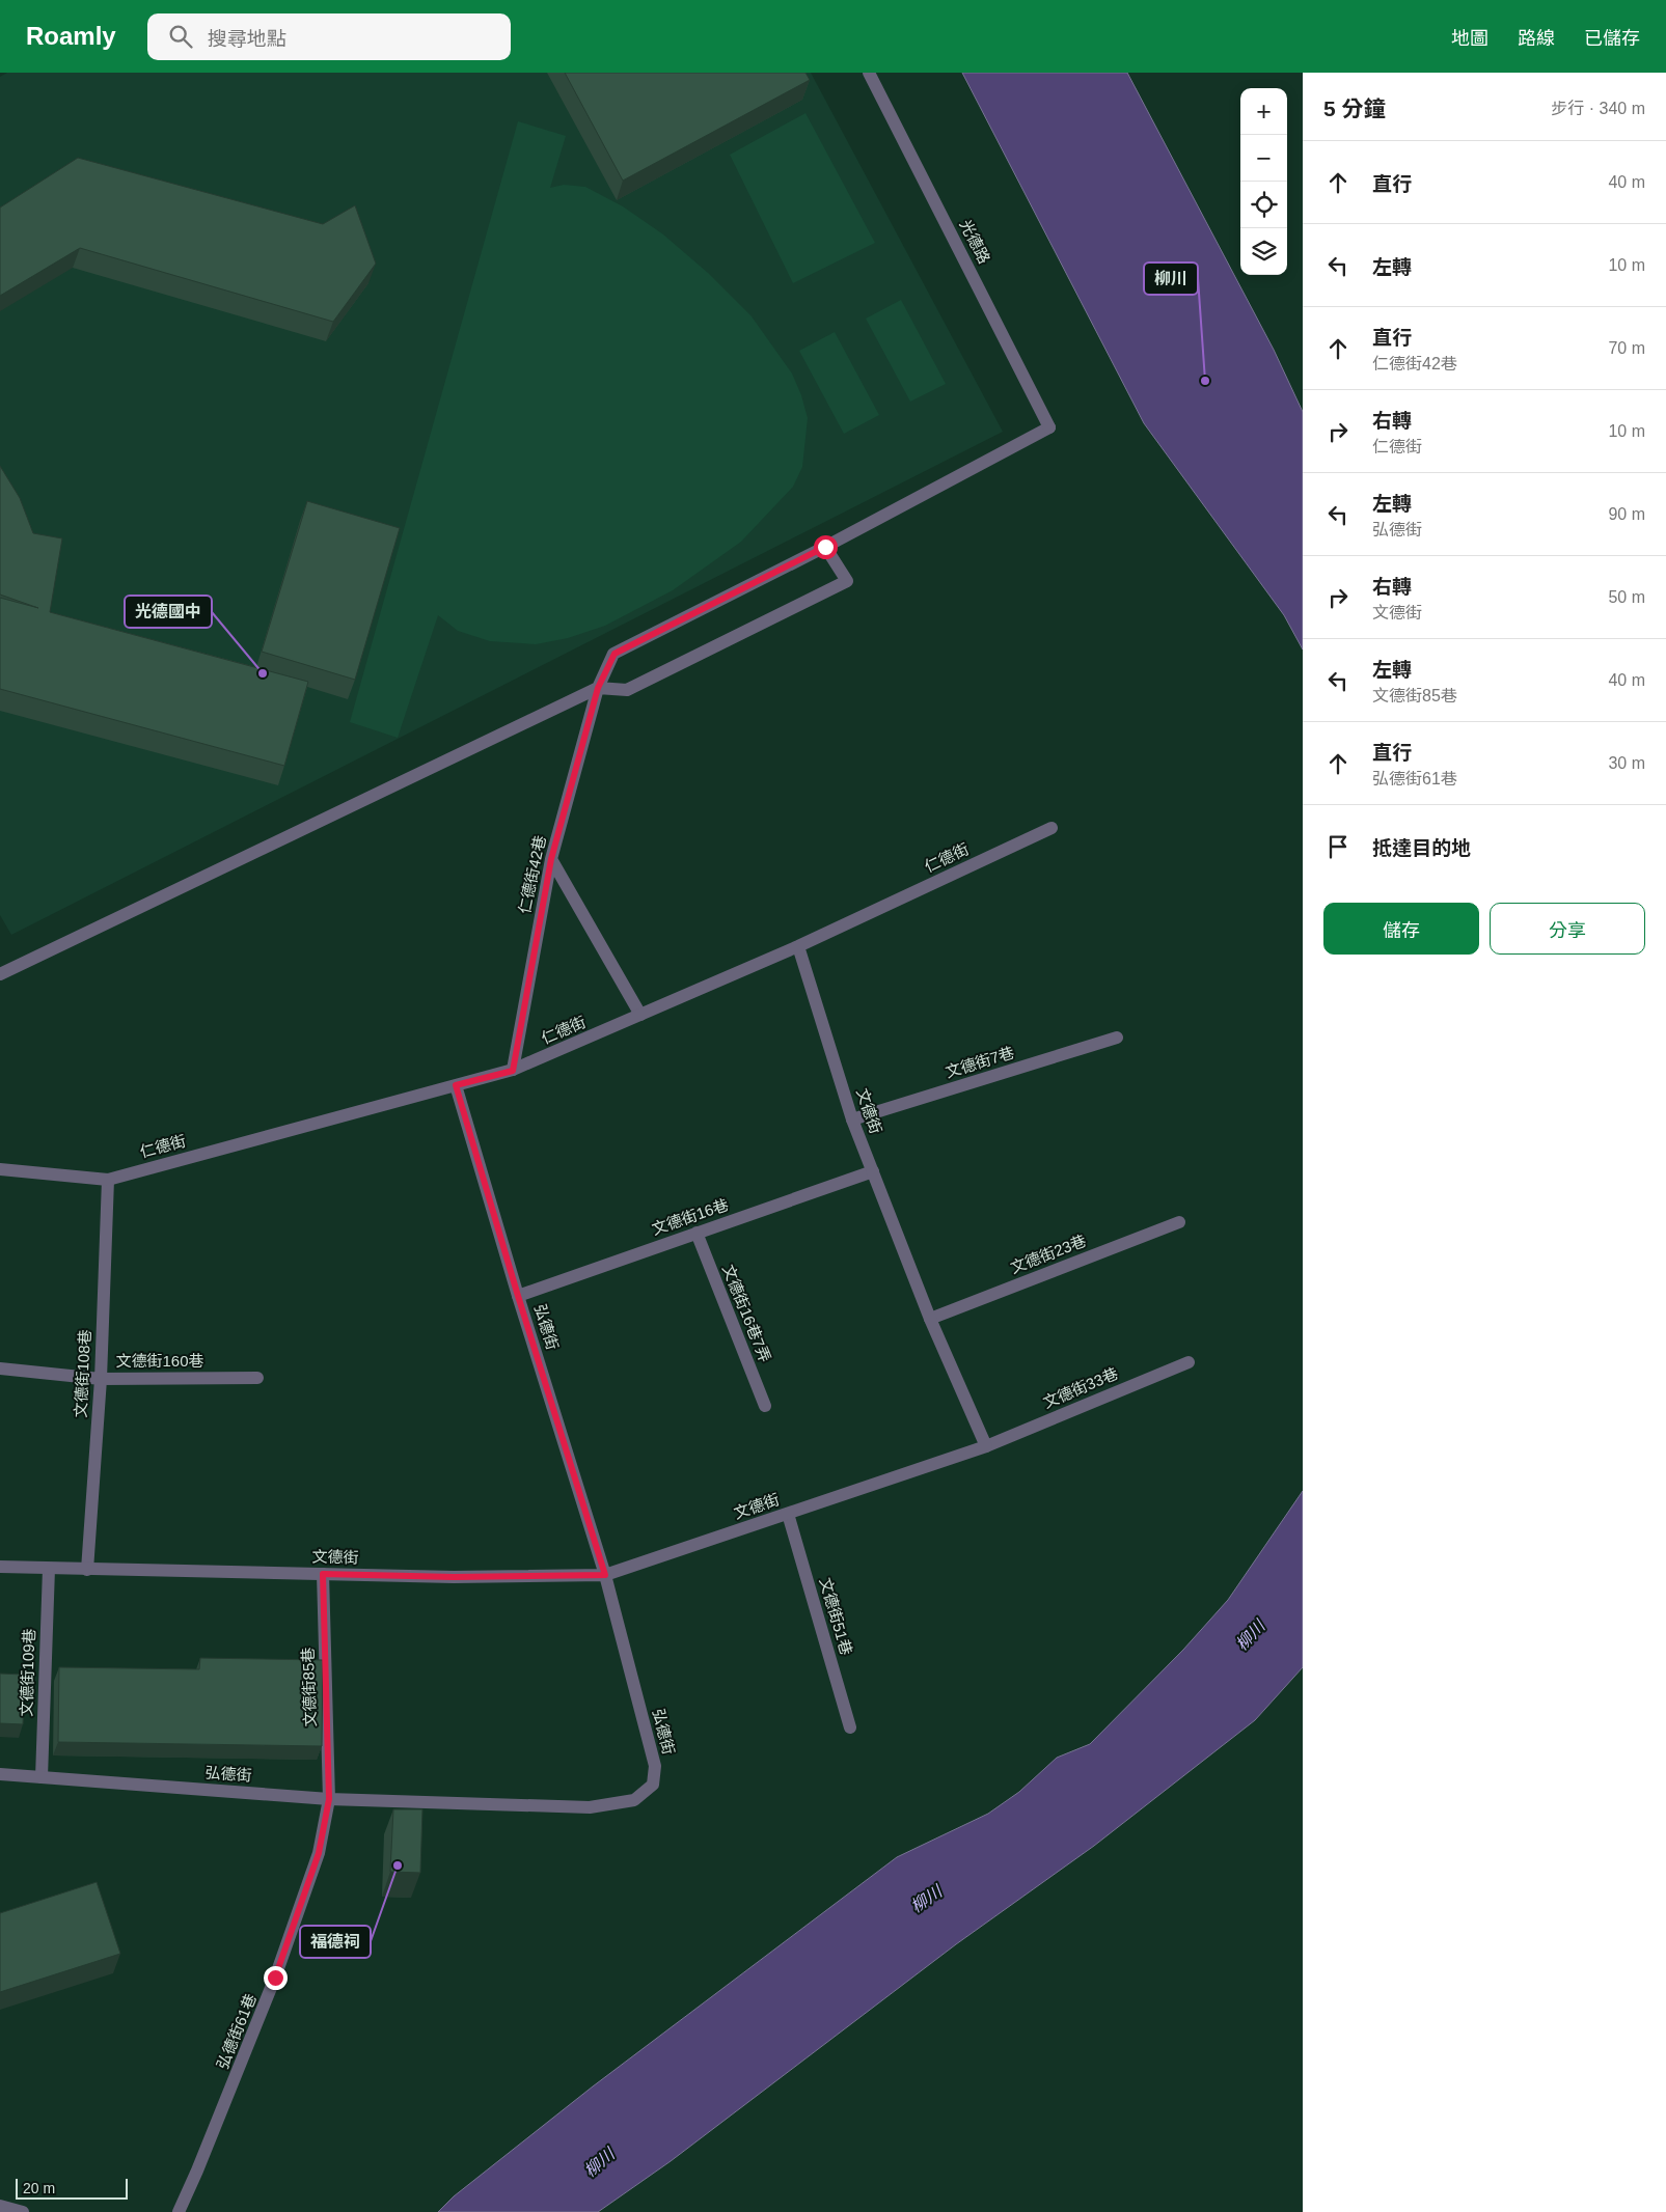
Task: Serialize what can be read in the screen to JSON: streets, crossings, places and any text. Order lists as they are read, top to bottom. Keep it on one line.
{"streets":{"street":["光德路","仁德街","仁德街42巷","文德街7巷","文德街","文德街16巷","文德街23巷","文德街16巷7弄","弘德街","文德街160巷","文德街108巷","文德街33巷","文德街51巷","文德街109巷","文德街85巷","弘德街61巷"]},"crossings":[["光德路","仁德街42巷"],["仁德街","仁德街42巷"],["仁德街","文德街"],["仁德街","弘德街"],["仁德街","文德街108巷"],["文德街7巷","文德街"],["文德街","文德街16巷"],["文德街","文德街23巷"],["文德街","弘德街"],["文德街","文德街108巷"],["文德街","文德街33巷"],["文德街","文德街51巷"],["文德街","文德街109巷"],["文德街","文德街85巷"],["文德街16巷","文德街16巷7弄"],["文德街16巷","弘德街"],["弘德街","文德街109巷"],["弘德街","文德街85巷"],["弘德街","弘德街61巷"],["文德街160巷","文德街108巷"],["文德街85巷","弘德街61巷"]],"water":["柳川"],"places":["柳川","光德國中","福德祠"],"scale_bar":"20 m","page":{"header":"Roamly","search":"搜尋地點","nav":["地圖","路線","已儲存"],"heading":["5 分鐘","步行 · 340 m"],"map_buttons":["+","−"],"list":[["直行","40 m"],["左轉","10 m"],["直行","仁德街42巷","70 m"],["右轉","仁德街","10 m"],["左轉","弘德街","90 m"],["右轉","文德街","50 m"],["左轉","文德街85巷","40 m"],["直行","弘德街61巷","30 m"],"抵達目的地"],"buttons":["儲存","分享"],"scale":"20 m"}}
